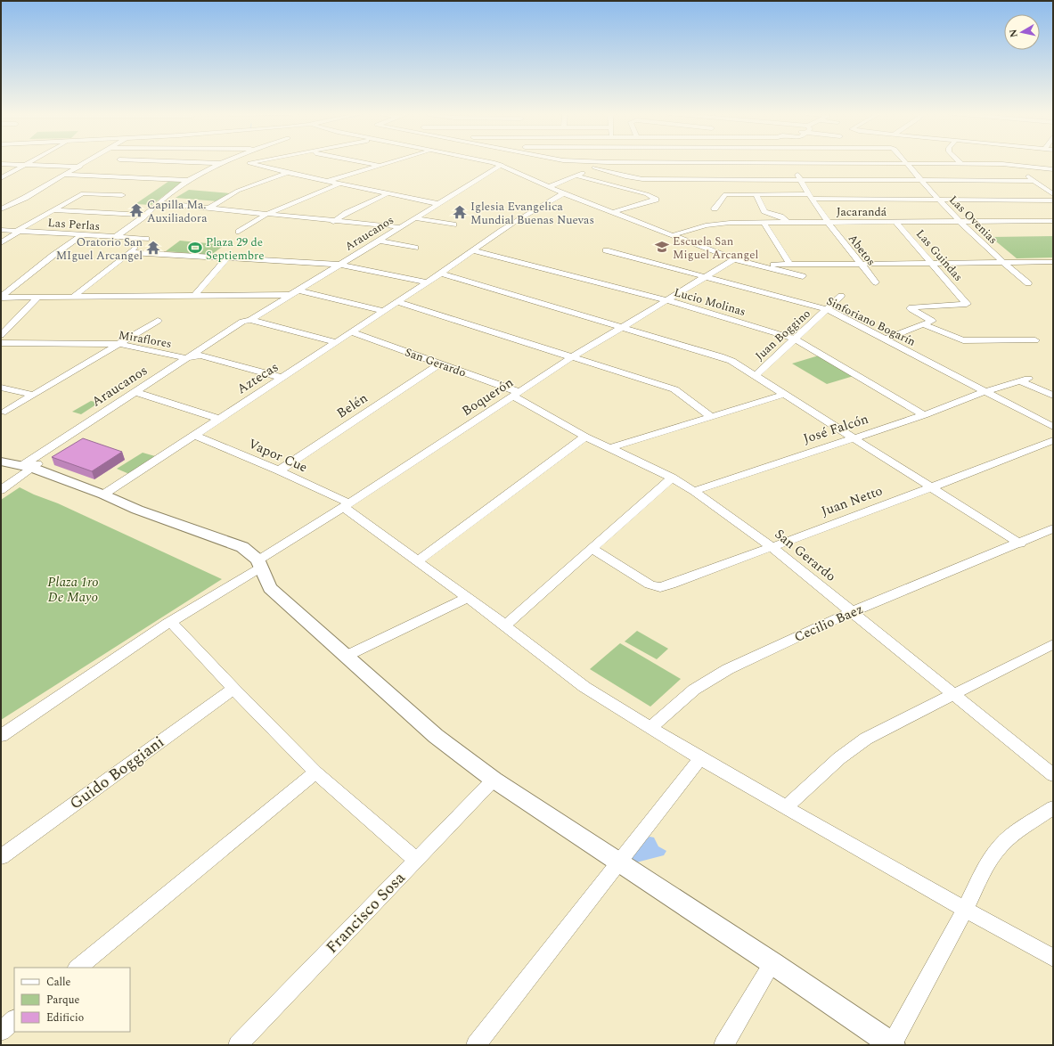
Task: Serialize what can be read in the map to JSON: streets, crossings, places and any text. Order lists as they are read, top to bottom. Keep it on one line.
{"streets":{"street":["Jacarandá","Las Ovenias","Las Perlas","Araucanos","Abetos","Las Guindas","Lucio Molinas","Sinforiano Bogarín","Juan Boggino","Miraflores","San Gerardo","Aztecas","Boquerón","Belén","José Falcón","Vapor Cue","Juan Netto","Cecilio Baez","Guido Boggiani","Francisco Sosa"]},"crossings":[["Jacarandá","Las Ovenias"],["Jacarandá","Abetos"],["Jacarandá","Las Guindas"],["Araucanos","Miraflores"],["Lucio Molinas","Juan Boggino"],["Lucio Molinas","Aztecas"],["Lucio Molinas","Boquerón"],["Lucio Molinas","José Falcón"],["Sinforiano Bogarín","Juan Boggino"],["Sinforiano Bogarín","Boquerón"],["Sinforiano Bogarín","José Falcón"],["Miraflores","Aztecas"],["San Gerardo","Aztecas"],["San Gerardo","Boquerón"],["San Gerardo","Belén"],["San Gerardo","José Falcón"],["San Gerardo","Juan Netto"],["San Gerardo","Cecilio Baez"],["Aztecas","Vapor Cue"],["Boquerón","Vapor Cue"],["Belén","Vapor Cue"],["Vapor Cue","Cecilio Baez"]],"parks":["Plaza 1ro De Mayo"],"places":{"temple":["Capilla Ma. Auxiliadora","Iglesia Evangelica Mundial Buenas Nuevas","Oratorio San MIguel Arcangel"],"school or university":["Escuela San Miguel Arcangel"],"sports":["Plaza 29 de Septiembre"]},"legend":["Calle","Parque","Edificio"],"north":"left"}
